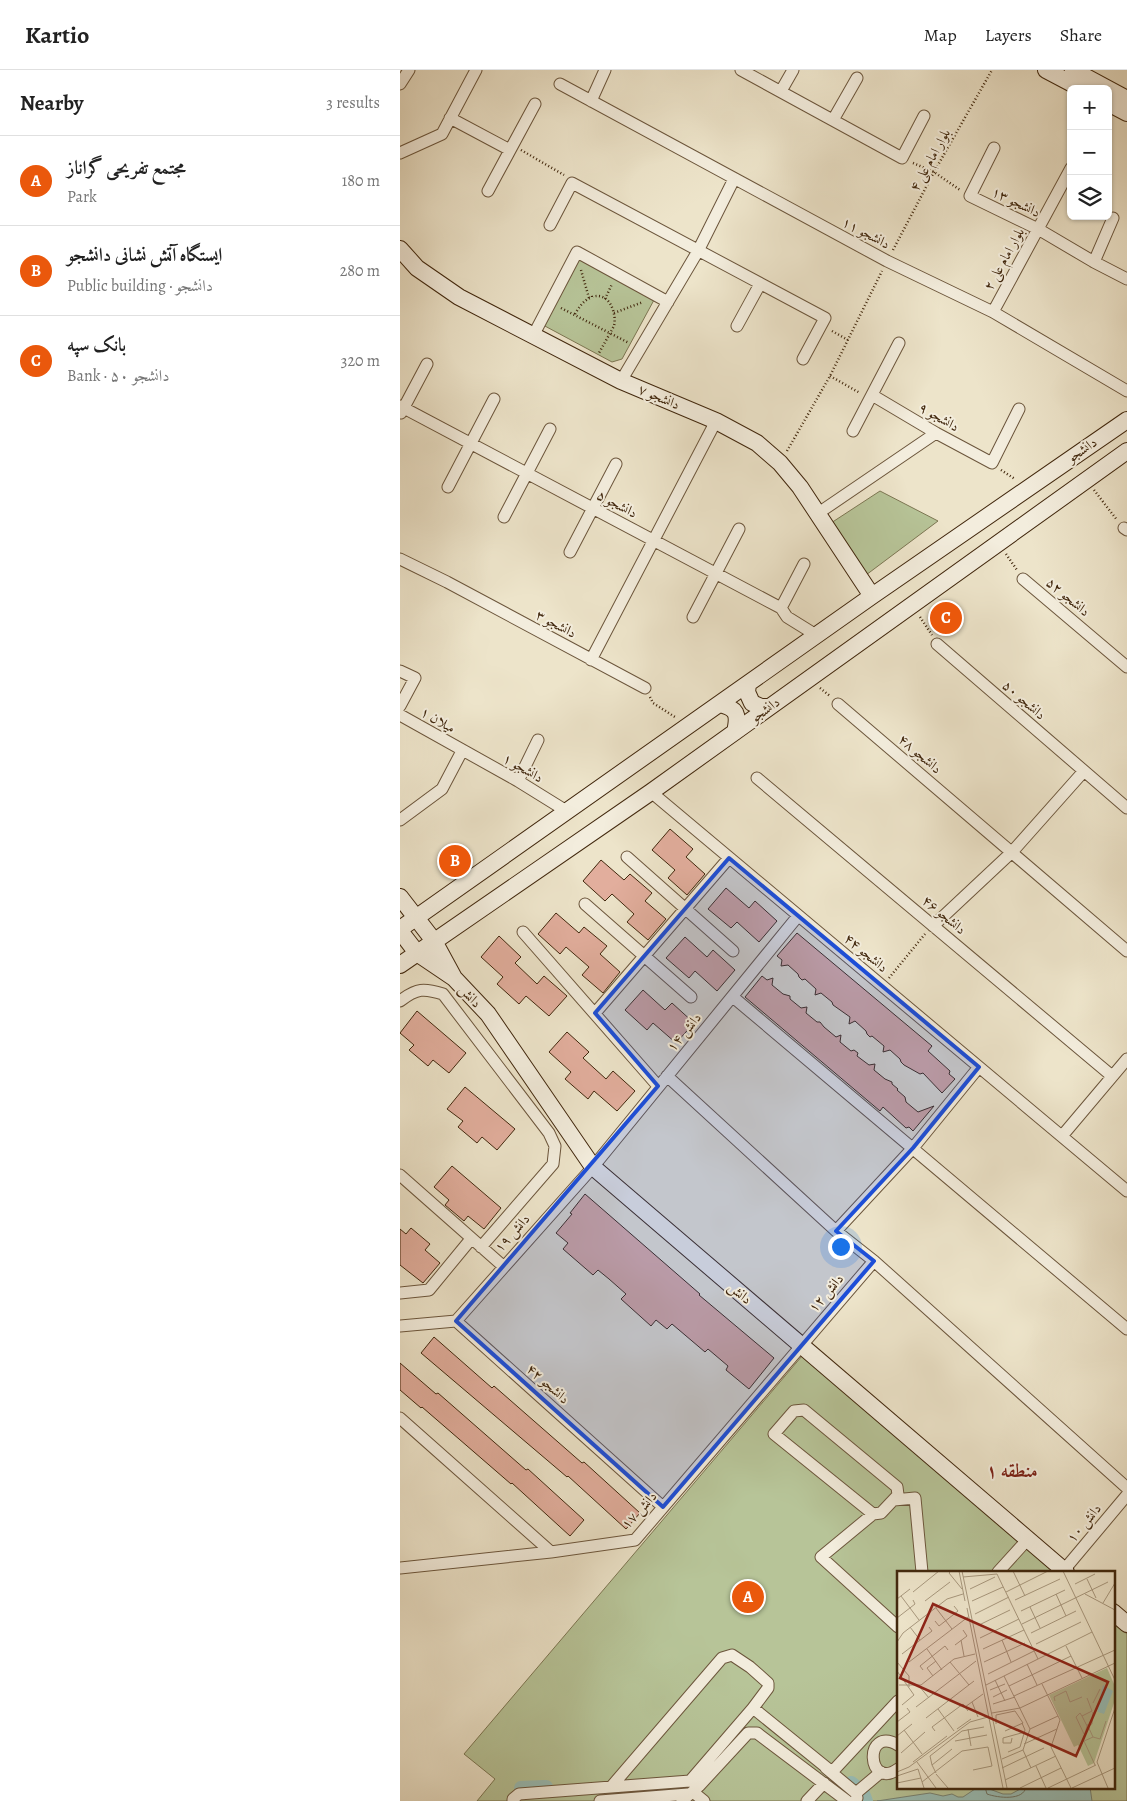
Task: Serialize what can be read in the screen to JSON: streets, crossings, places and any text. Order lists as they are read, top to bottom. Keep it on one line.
{"streets":{"main road":["دانشجو ۷","دانشجو","دانش"],"street":["دانشجو ۱۳","دانشجو ۱۱","بلوار امام علی ۲","دانشجو ۹","دانشجو ۵","دانشجو ۵۲","دانشجو ۳","دانشجو ۵۰","میلان ۱","دانشجو ۴۸","دانشجو ۱","دانشجو ۴۶","دانشجو ۴۴","دانش ۱۴","دانش ۱۹","دانش ۱۲","دانشجو ۴۲","دانش ۱۷","دانش ۱۰"],"path":["بلوار امام علی ۴"]},"crossings":[["بلوار امام علی ۴","دانشجو ۱۱"],["بلوار امام علی ۴","دانشجو ۷"],["دانشجو ۱۳","بلوار امام علی ۲"],["دانشجو ۱۱","بلوار امام علی ۲"],["دانشجو ۷","دانشجو"],["دانشجو","دانشجو ۵"],["دانشجو","دانشجو ۱"],["دانشجو","دانشجو ۴۴"],["دانشجو","دانش"],["میلان ۱","دانشجو ۱"],["دانشجو ۴۴","دانش ۱۴"],["دانش","دانش ۱۴"],["دانش","دانش ۱۹"],["دانش","دانش ۱۲"],["دانش","دانش ۱۷"],["دانش","دانش ۱۰"],["دانش ۱۴","دانش ۱۹"],["دانش ۱۹","دانشجو ۴۲"],["دانش ۱۲","دانش ۱۷"],["دانشجو ۴۲","دانش ۱۷"]],"districts":["منطقه ۱"],"page":{"header":"Kartio","nav":["Map","Layers","Share"],"heading":["Nearby","3 results"],"map_buttons":["+","−"],"list":[{"mark":"A","name":"مجتمع تفریحی گراناز","note":"Park","value":"180 m"},{"mark":"B","name":"ایستگاه آتش نشانی دانشجو","note":"Public building · دانشجو","value":"280 m"},{"mark":"C","name":"بانک سپه","note":"Bank · دانشجو ۵۰","value":"320 m"}],"pins":["C","B","A"]}}
